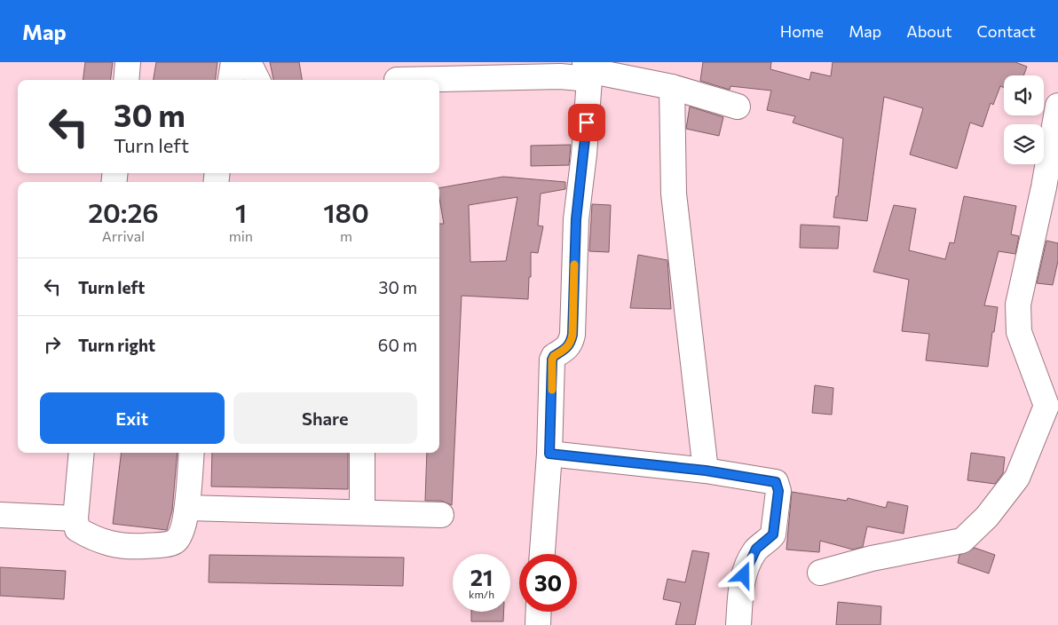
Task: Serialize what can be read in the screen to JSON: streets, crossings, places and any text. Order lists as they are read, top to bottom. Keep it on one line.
{"page":{"header":"Map","nav":["Home","Map","About","Contact"],"turn":["30 m","Turn left"],"eta":["20:26","Arrival","1","min","180","m"],"list":[{"name":"Turn left","value":"30 m"},{"name":"Turn right","value":"60 m"}],"buttons":["Exit","Share"],"speed":"21 km/h","limit":"30"}}
